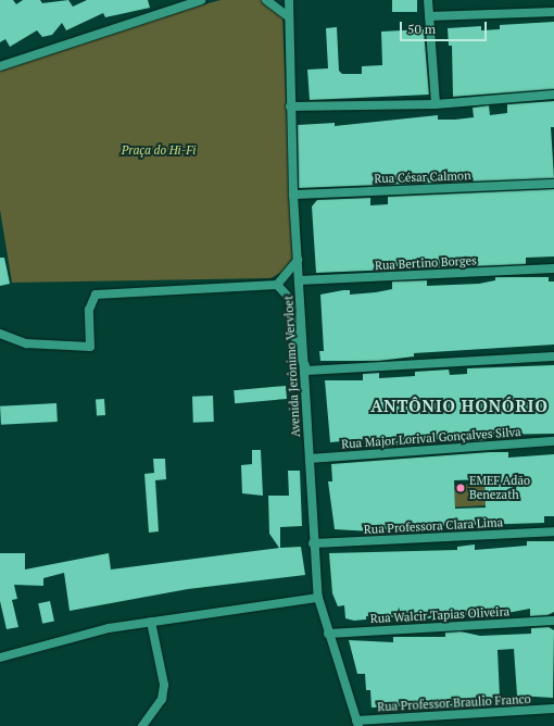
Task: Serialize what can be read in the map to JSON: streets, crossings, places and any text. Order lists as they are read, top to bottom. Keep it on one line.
{"streets":{"street":["Rua César Calmon","Rua Bertino Borges","Avenida Jerônimo Vervloet","Rua Major Lorival Gonçalves Silva","Rua Professora Clara Lima","Rua Walcir Tapias Oliveira","Rua Professor Braulio Franco"]},"crossings":[["Rua César Calmon","Avenida Jerônimo Vervloet"],["Rua Bertino Borges","Avenida Jerônimo Vervloet"],["Avenida Jerônimo Vervloet","Rua Major Lorival Gonçalves Silva"],["Avenida Jerônimo Vervloet","Rua Professora Clara Lima"],["Avenida Jerônimo Vervloet","Rua Walcir Tapias Oliveira"],["Avenida Jerônimo Vervloet","Rua Professor Braulio Franco"]],"districts":["ANTÔNIO HONÓRIO"],"parks":["Praça do Hi-Fi"],"places":["EMEF Adão Benezath"],"scale_bar":"50 m"}
